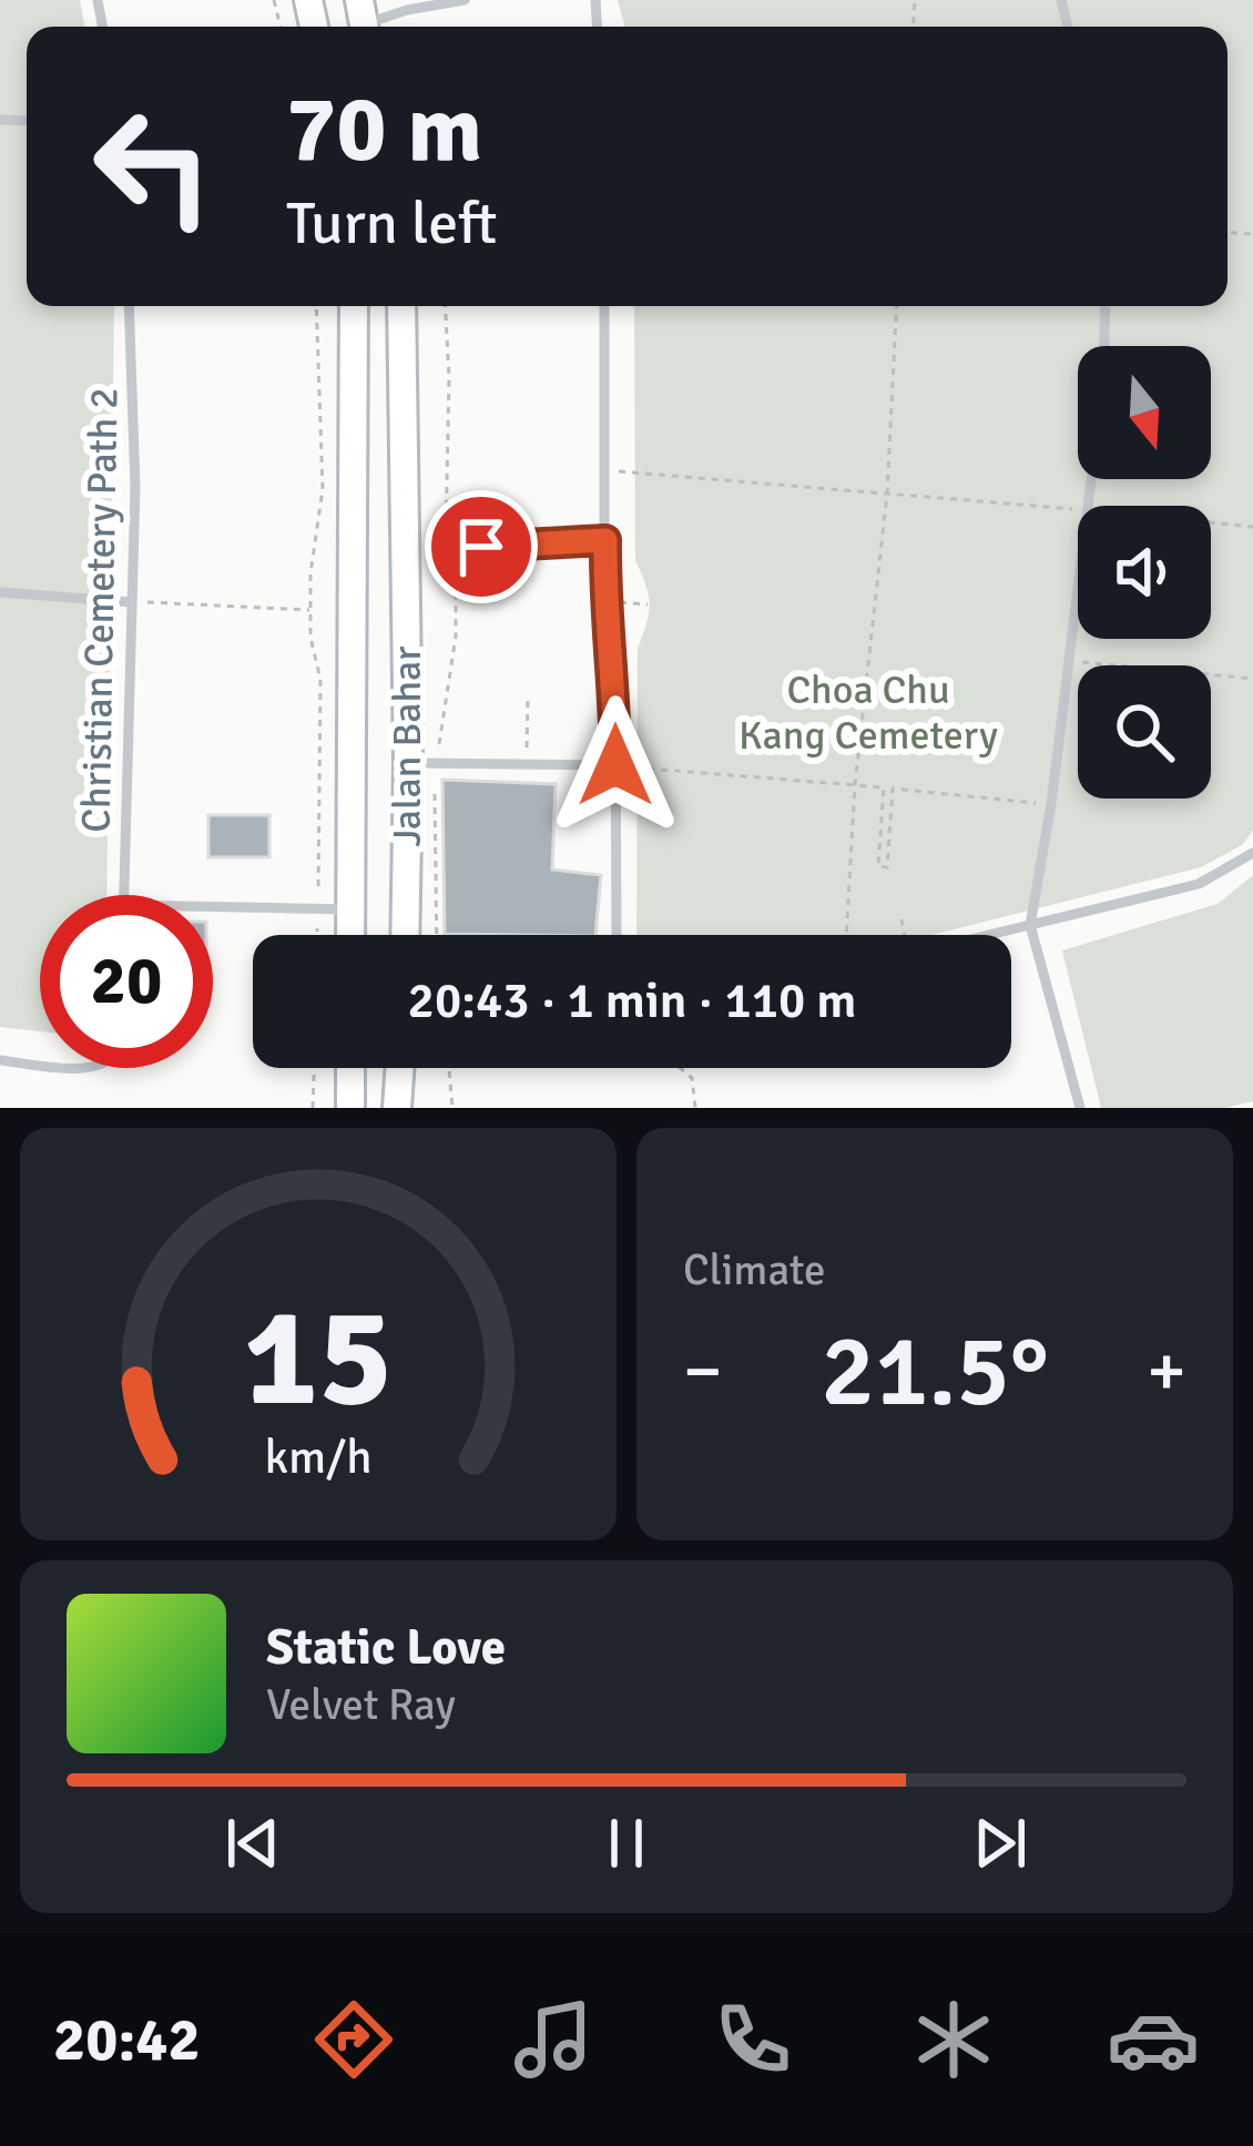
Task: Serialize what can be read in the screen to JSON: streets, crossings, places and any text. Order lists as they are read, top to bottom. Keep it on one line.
{"streets":{"main road":["Jalan Bahar"],"lane":["Christian Cemetery Path 2"]},"parks":["Choa Chu Kang Cemetery"],"north":"bottom","page":{"turn":["70 m","Turn left"],"limit":"20","trip":"20:43 · 1 min · 110 m","tile":"Climate","heat":["−","21.5°","+"],"song":["Static Love","Velvet Ray"],"tabs":"20:42","gauge":["15","km/h"]}}
